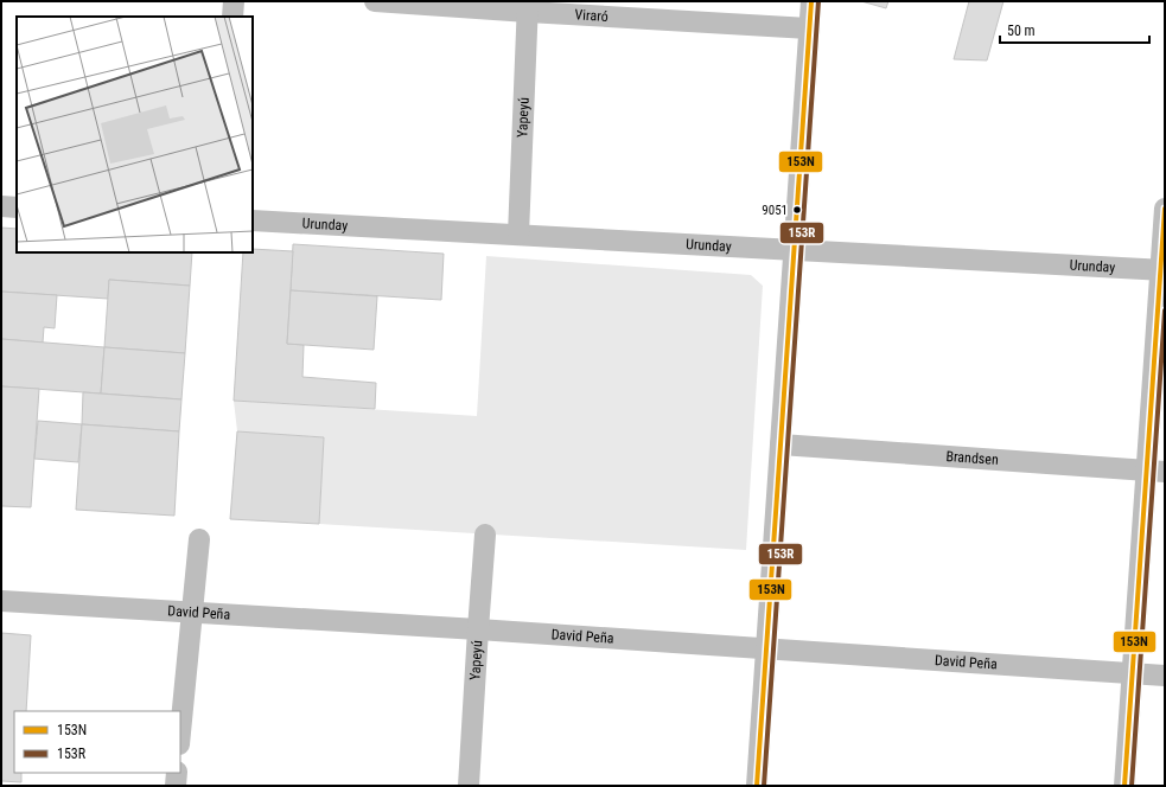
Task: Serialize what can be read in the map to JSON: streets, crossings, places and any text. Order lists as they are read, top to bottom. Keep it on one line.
{"streets":{"street":["Viraró","Yapeyú","Urunday","Brandsen","David Peña"]},"crossings":[["Viraró","Yapeyú"],["Yapeyú","Urunday"],["Yapeyú","David Peña"]],"places":["9051"],"lines":["transit line 153N","transit line 153R"],"legend":["153N","153R"],"scale_bar":"50 m"}
